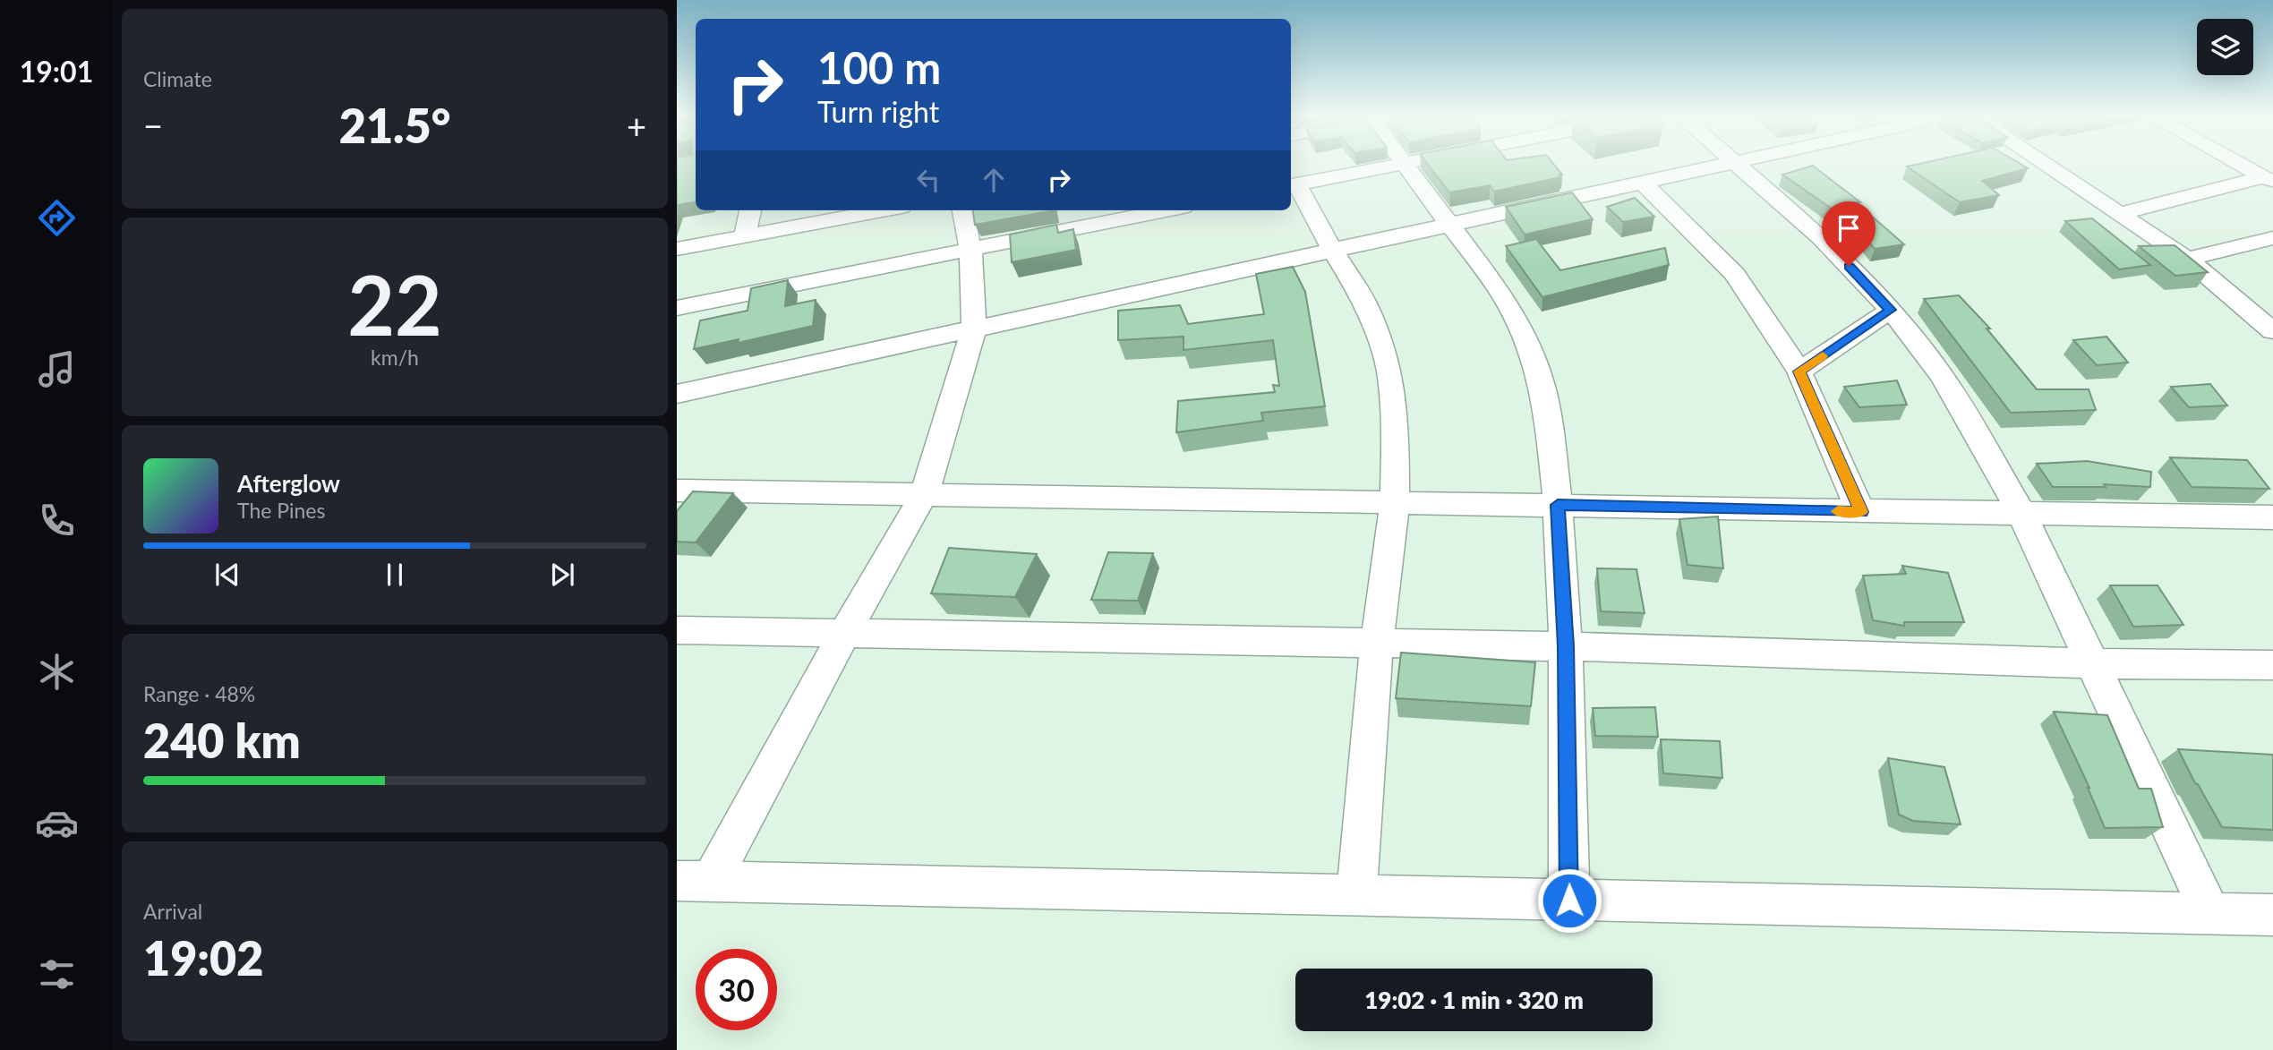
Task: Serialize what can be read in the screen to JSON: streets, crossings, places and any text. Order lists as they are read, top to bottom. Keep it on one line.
{"page":{"tabs":"19:01","tile":["Climate",["22","km/h"],["Range · 48%","240 km"],["Arrival","19:02"]],"turn":["100 m","Turn right"],"heat":["−","21.5°","+"],"song":["Afterglow","The Pines"],"limit":"30","trip":"19:02 · 1 min · 320 m"}}
